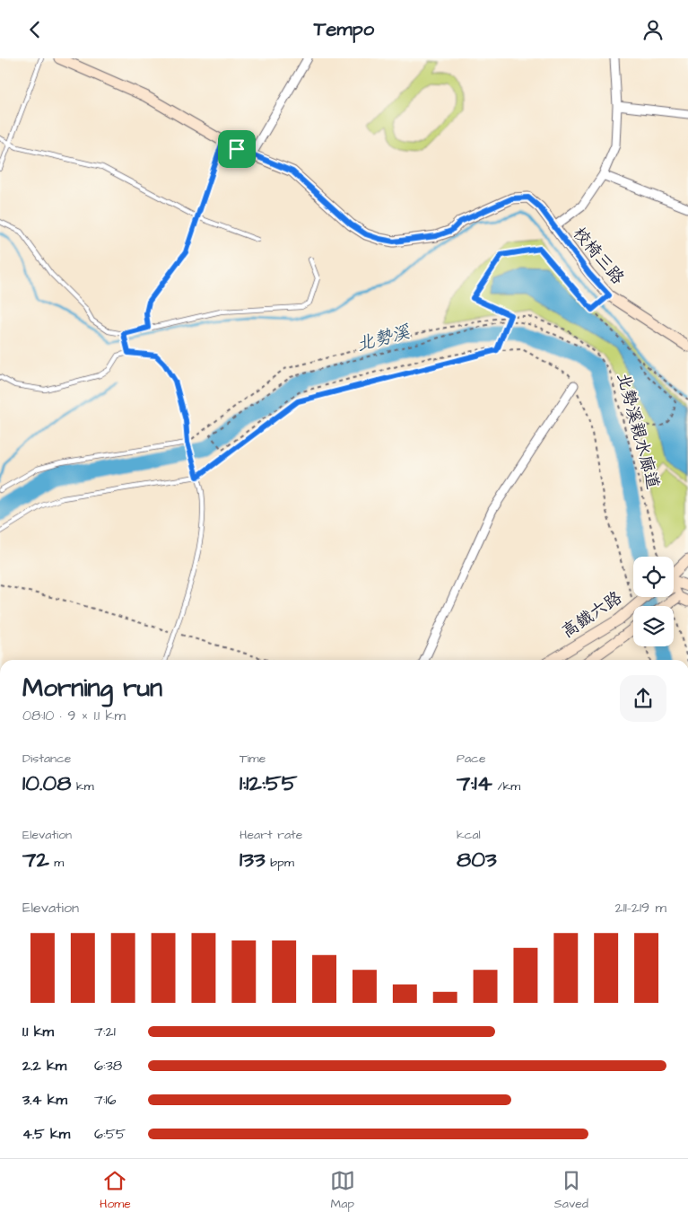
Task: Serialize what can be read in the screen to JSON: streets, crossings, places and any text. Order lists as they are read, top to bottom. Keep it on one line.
{"streets":{"street":["校椅三路","高鐵六路"],"path":["北勢溪親水廊道"]},"water":["北勢溪"],"page":{"header":"Tempo","heading":["Morning run","08:10 · 9 × 1.1 km"],"stats":[["Distance","10.08 km"],["Time","1:12:55"],["Pace","7:14 /km"],["Elevation","72 m"],["Heart rate","133 bpm"],["kcal","803"]],"chart":["Elevation","211–219 m"],"list":[{"name":"1.1 km","note":"7:21"},{"name":"2.2 km","note":"6:38"},{"name":"3.4 km","note":"7:16"},{"name":"4.5 km","note":"6:55"}],"tabs":["Home","Map","Saved"]}}
